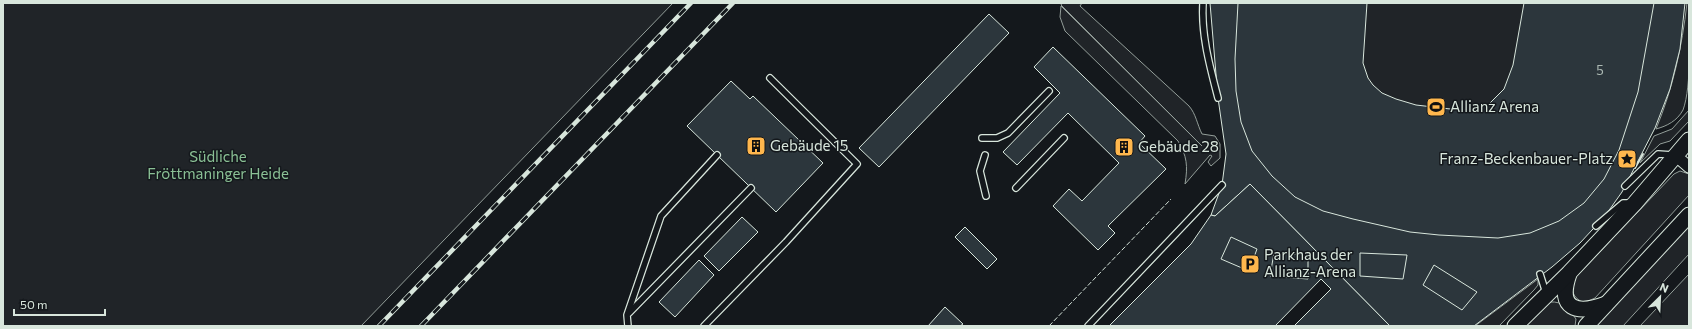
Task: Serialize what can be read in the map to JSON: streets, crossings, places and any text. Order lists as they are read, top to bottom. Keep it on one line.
{"parks":["Südliche Fröttmaninger Heide"],"places":{"sports":["Allianz Arena"],"building":["Gebäude 15","Gebäude 28"],"place":["Franz-Beckenbauer-Platz"],"parking":["Parkhaus der Allianz-Arena"]},"house_numbers":["5"],"scale_bar":"50 m","north":"top right"}
